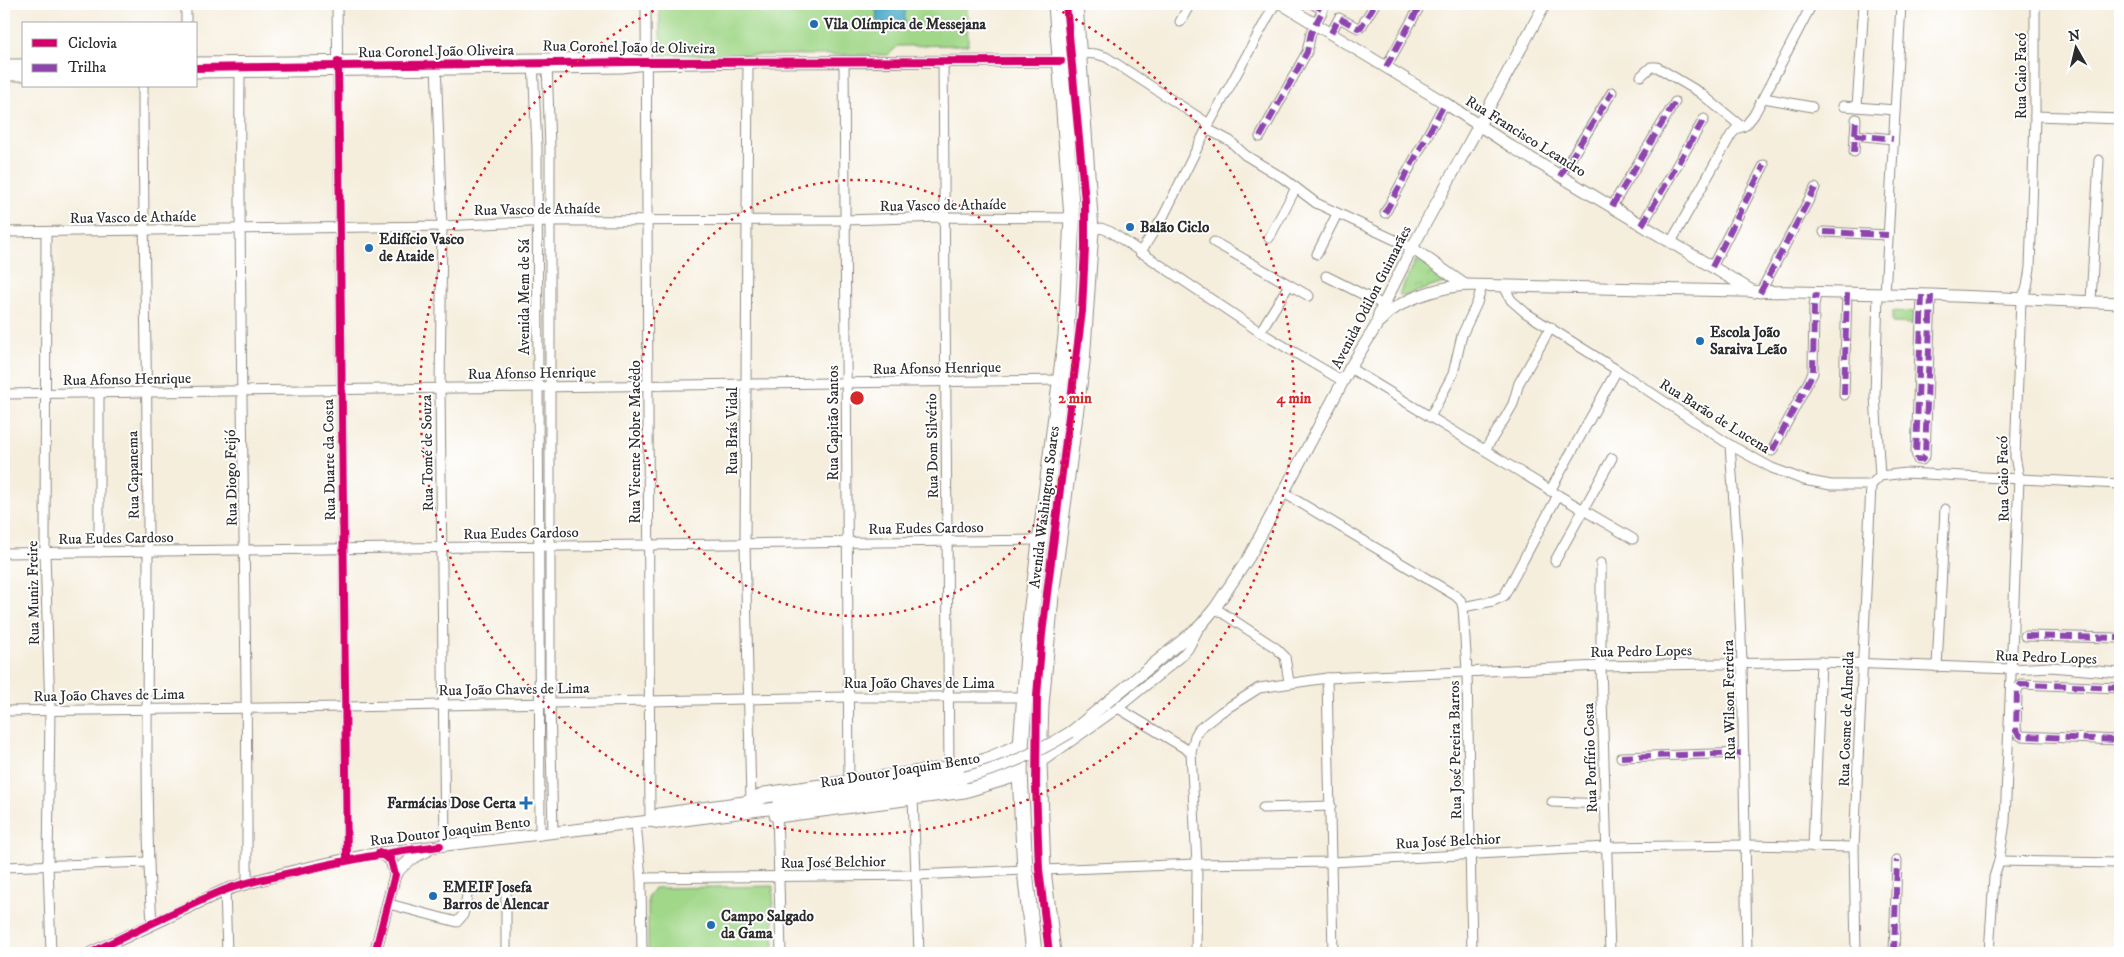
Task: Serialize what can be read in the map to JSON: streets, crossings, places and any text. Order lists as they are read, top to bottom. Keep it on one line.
{"streets":{"highway":["Avenida Washington Soares"],"main road":["Rua Coronel João de Oliveira","Rua Francisco Leandro","Avenida Odilon Guimarães","Rua Doutor Joaquim Bento"],"street":["Rua Caio Facó","Rua Vasco de Athaíde","Avenida Mem de Sá","Rua Afonso Henrique","Rua Barão de Lucena","Rua Capitão Santos","Rua Brás Vidal","Rua Vicente Nobre Macêdo","Rua Dom Silvério","Rua Tomé de Souza","Rua Duarte da Costa","Rua Capanema","Rua Diogo Feijó","Rua Eudes Cardoso","Rua Muniz Freire","Rua Pedro Lopes","Rua João Chaves de Lima","Rua Wilson Ferreira","Rua Cosme de Almeida","Rua José Pereira Barros","Rua Porfírio Costa","Rua José Belchior"],"cycle path":["Rua Coronel João Oliveira"]},"crossings":[["Rua Coronel João de Oliveira","Avenida Mem de Sá"],["Rua Coronel João de Oliveira","Rua Capitão Santos"],["Rua Coronel João de Oliveira","Rua Brás Vidal"],["Rua Coronel João de Oliveira","Rua Vicente Nobre Macêdo"],["Rua Coronel João de Oliveira","Rua Dom Silvério"],["Rua Coronel João de Oliveira","Rua Tomé de Souza"],["Rua Coronel João de Oliveira","Rua Duarte da Costa"],["Rua Coronel João de Oliveira","Rua Diogo Feijó"],["Rua Coronel João de Oliveira","Avenida Washington Soares"],["Rua Caio Facó","Rua Pedro Lopes"],["Rua Francisco Leandro","Avenida Odilon Guimarães"],["Rua Vasco de Athaíde","Avenida Mem de Sá"],["Rua Vasco de Athaíde","Rua Capitão Santos"],["Rua Vasco de Athaíde","Rua Brás Vidal"],["Rua Vasco de Athaíde","Rua Vicente Nobre Macêdo"],["Rua Vasco de Athaíde","Rua Dom Silvério"],["Rua Vasco de Athaíde","Rua Tomé de Souza"],["Rua Vasco de Athaíde","Rua Duarte da Costa"],["Rua Vasco de Athaíde","Rua Capanema"],["Rua Vasco de Athaíde","Rua Diogo Feijó"],["Rua Vasco de Athaíde","Avenida Washington Soares"],["Rua Vasco de Athaíde","Rua Muniz Freire"],["Avenida Mem de Sá","Rua Afonso Henrique"],["Avenida Mem de Sá","Rua Eudes Cardoso"],["Avenida Mem de Sá","Rua João Chaves de Lima"],["Avenida Mem de Sá","Rua Doutor Joaquim Bento"],["Avenida Odilon Guimarães","Avenida Washington Soares"],["Avenida Odilon Guimarães","Rua Doutor Joaquim Bento"],["Rua Afonso Henrique","Rua Capitão Santos"],["Rua Afonso Henrique","Rua Brás Vidal"],["Rua Afonso Henrique","Rua Vicente Nobre Macêdo"],["Rua Afonso Henrique","Rua Dom Silvério"],["Rua Afonso Henrique","Rua Tomé de Souza"],["Rua Afonso Henrique","Rua Duarte da Costa"],["Rua Afonso Henrique","Rua Capanema"],["Rua Afonso Henrique","Rua Diogo Feijó"],["Rua Afonso Henrique","Avenida Washington Soares"],["Rua Afonso Henrique","Rua Muniz Freire"],["Rua Barão de Lucena","Rua Wilson Ferreira"],["Rua Barão de Lucena","Rua Cosme de Almeida"],["Rua Capitão Santos","Rua Eudes Cardoso"],["Rua Capitão Santos","Rua João Chaves de Lima"],["Rua Brás Vidal","Rua Eudes Cardoso"],["Rua Brás Vidal","Rua João Chaves de Lima"],["Rua Brás Vidal","Rua Doutor Joaquim Bento"],["Rua Vicente Nobre Macêdo","Rua Eudes Cardoso"],["Rua Vicente Nobre Macêdo","Rua João Chaves de Lima"],["Rua Vicente Nobre Macêdo","Rua Doutor Joaquim Bento"],["Rua Dom Silvério","Rua Eudes Cardoso"],["Rua Dom Silvério","Rua João Chaves de Lima"],["Rua Tomé de Souza","Rua Eudes Cardoso"],["Rua Tomé de Souza","Rua João Chaves de Lima"],["Rua Tomé de Souza","Rua Doutor Joaquim Bento"],["Rua Duarte da Costa","Rua Eudes Cardoso"],["Rua Duarte da Costa","Rua João Chaves de Lima"],["Rua Duarte da Costa","Rua Doutor Joaquim Bento"],["Rua Capanema","Rua Eudes Cardoso"],["Rua Capanema","Rua João Chaves de Lima"],["Rua Capanema","Rua Doutor Joaquim Bento"],["Rua Diogo Feijó","Rua Eudes Cardoso"],["Rua Diogo Feijó","Rua João Chaves de Lima"],["Rua Diogo Feijó","Rua Doutor Joaquim Bento"],["Avenida Washington Soares","Rua Eudes Cardoso"],["Avenida Washington Soares","Rua João Chaves de Lima"],["Avenida Washington Soares","Rua José Belchior"],["Rua Eudes Cardoso","Rua Muniz Freire"],["Rua Muniz Freire","Rua João Chaves de Lima"],["Rua Pedro Lopes","Rua Wilson Ferreira"],["Rua Pedro Lopes","Rua Cosme de Almeida"],["Rua Pedro Lopes","Rua José Pereira Barros"],["Rua Pedro Lopes","Rua Porfírio Costa"],["Rua Wilson Ferreira","Rua José Belchior"],["Rua Cosme de Almeida","Rua José Belchior"],["Rua José Pereira Barros","Rua José Belchior"],["Rua Porfírio Costa","Rua José Belchior"]],"places":{"other":["Vila Olímpica de Messejana","Balão Ciclo","Edifício Vasco de Ataide","Escola João Saraiva Leão","EMEIF Josefa Barros de Alencar","Campo Salgado da Gama"],"health":["Farmácias Dose Certa"]},"legend":["Ciclovia","Trilha"],"north":"top","rings":["2 min","4 min"]}
